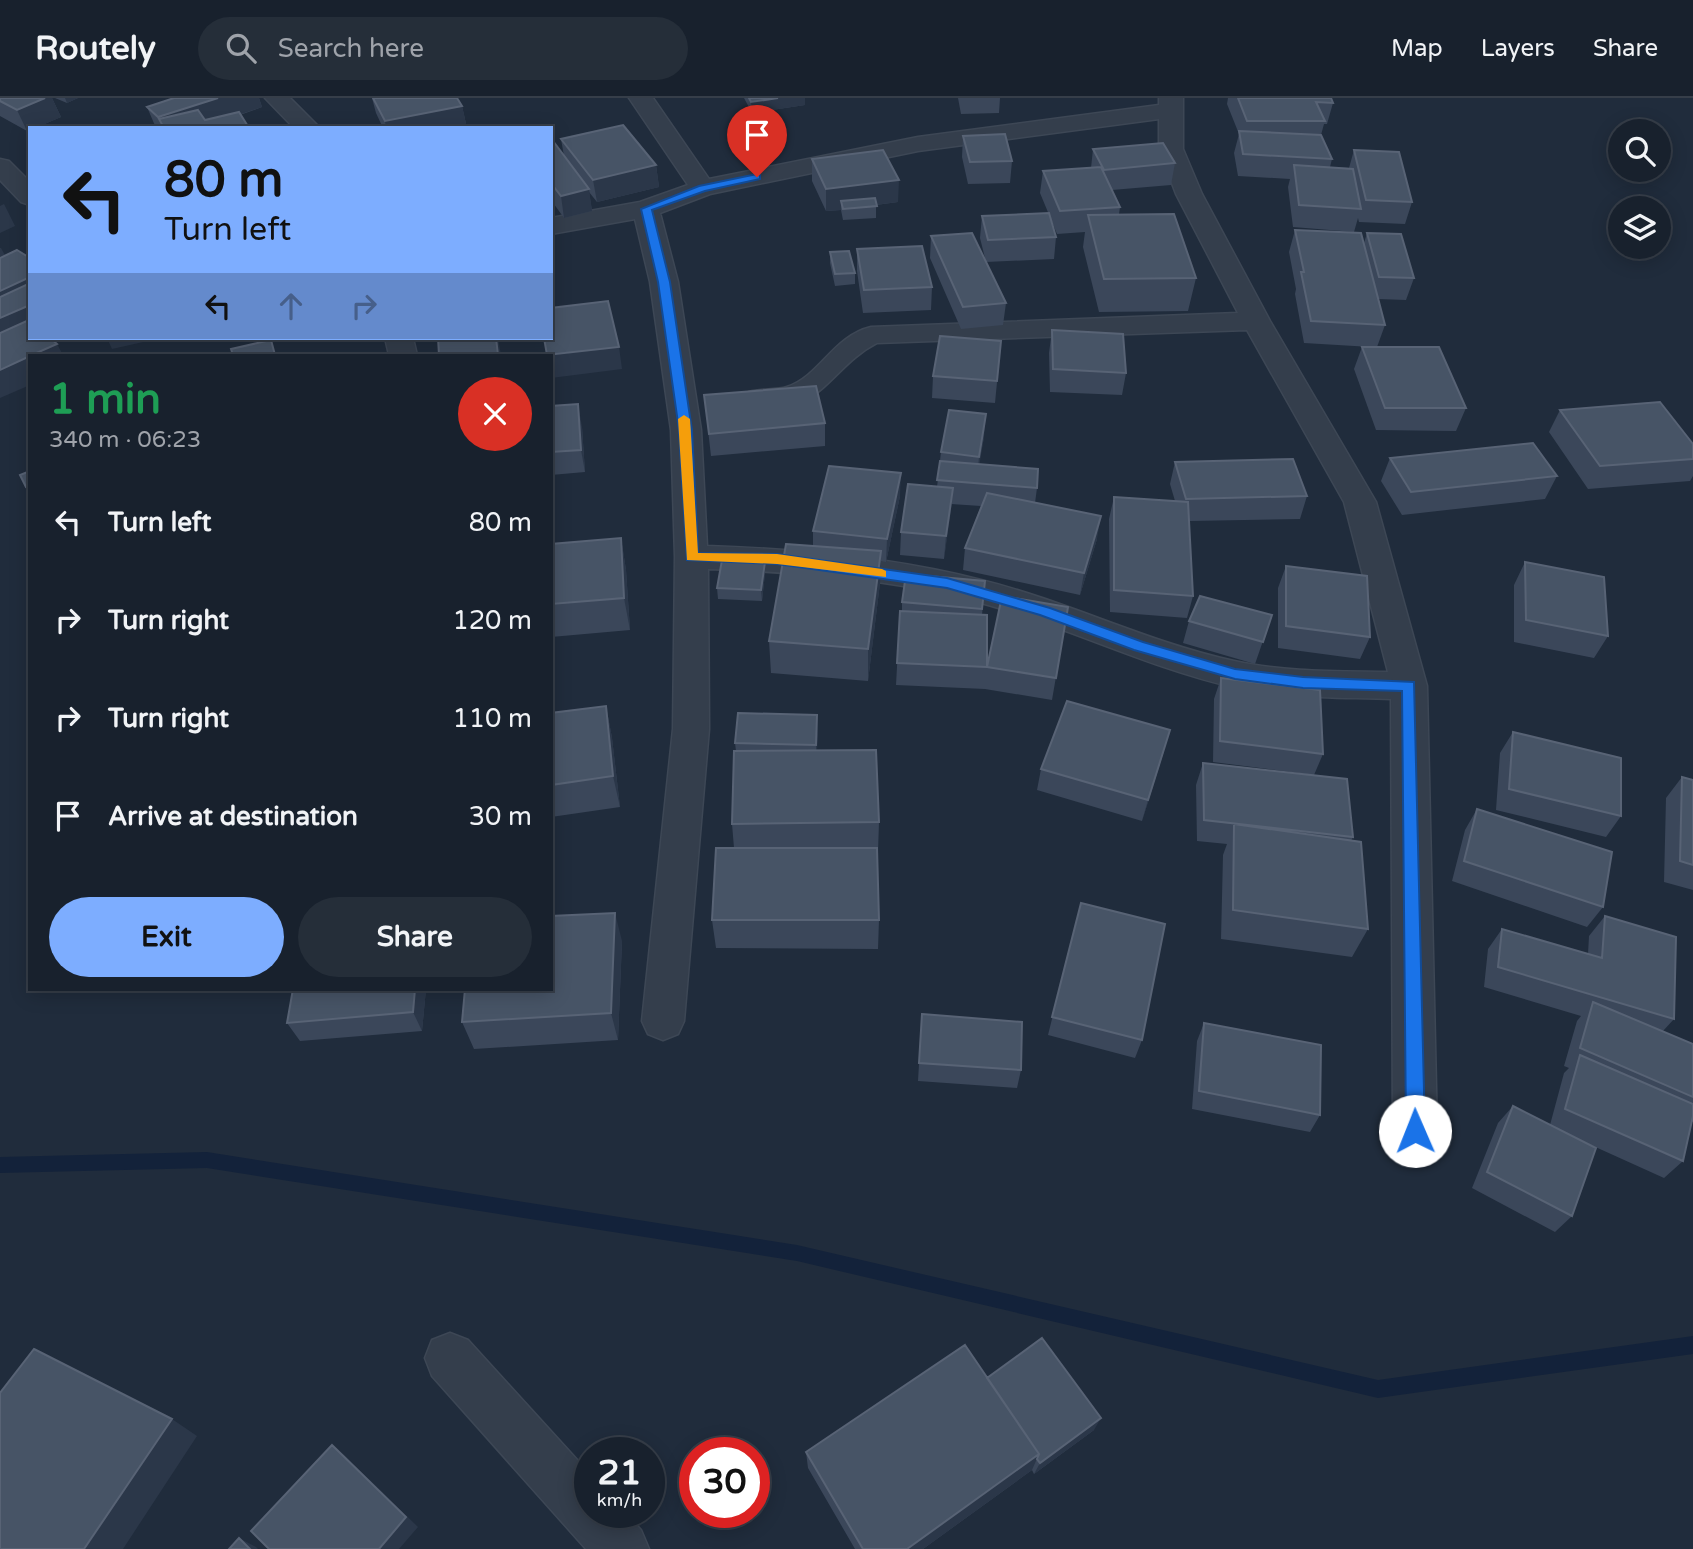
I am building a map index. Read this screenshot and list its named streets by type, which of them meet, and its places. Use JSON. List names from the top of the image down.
{
  "page": {
    "header": "Routely",
    "search": "Search here",
    "nav": ["Map", "Layers", "Share"],
    "turn": ["80 m", "Turn left"],
    "heading": ["1 min", "340 m · 06:23"],
    "list": [
      {
        "name": "Turn left",
        "value": "80 m"
      },
      {
        "name": "Turn right",
        "value": "120 m"
      },
      {
        "name": "Turn right",
        "value": "110 m"
      },
      {
        "name": "Arrive at destination",
        "value": "30 m"
      }
    ],
    "buttons": ["Exit", "Share"],
    "speed": "21 km/h",
    "limit": "30"
  }
}
